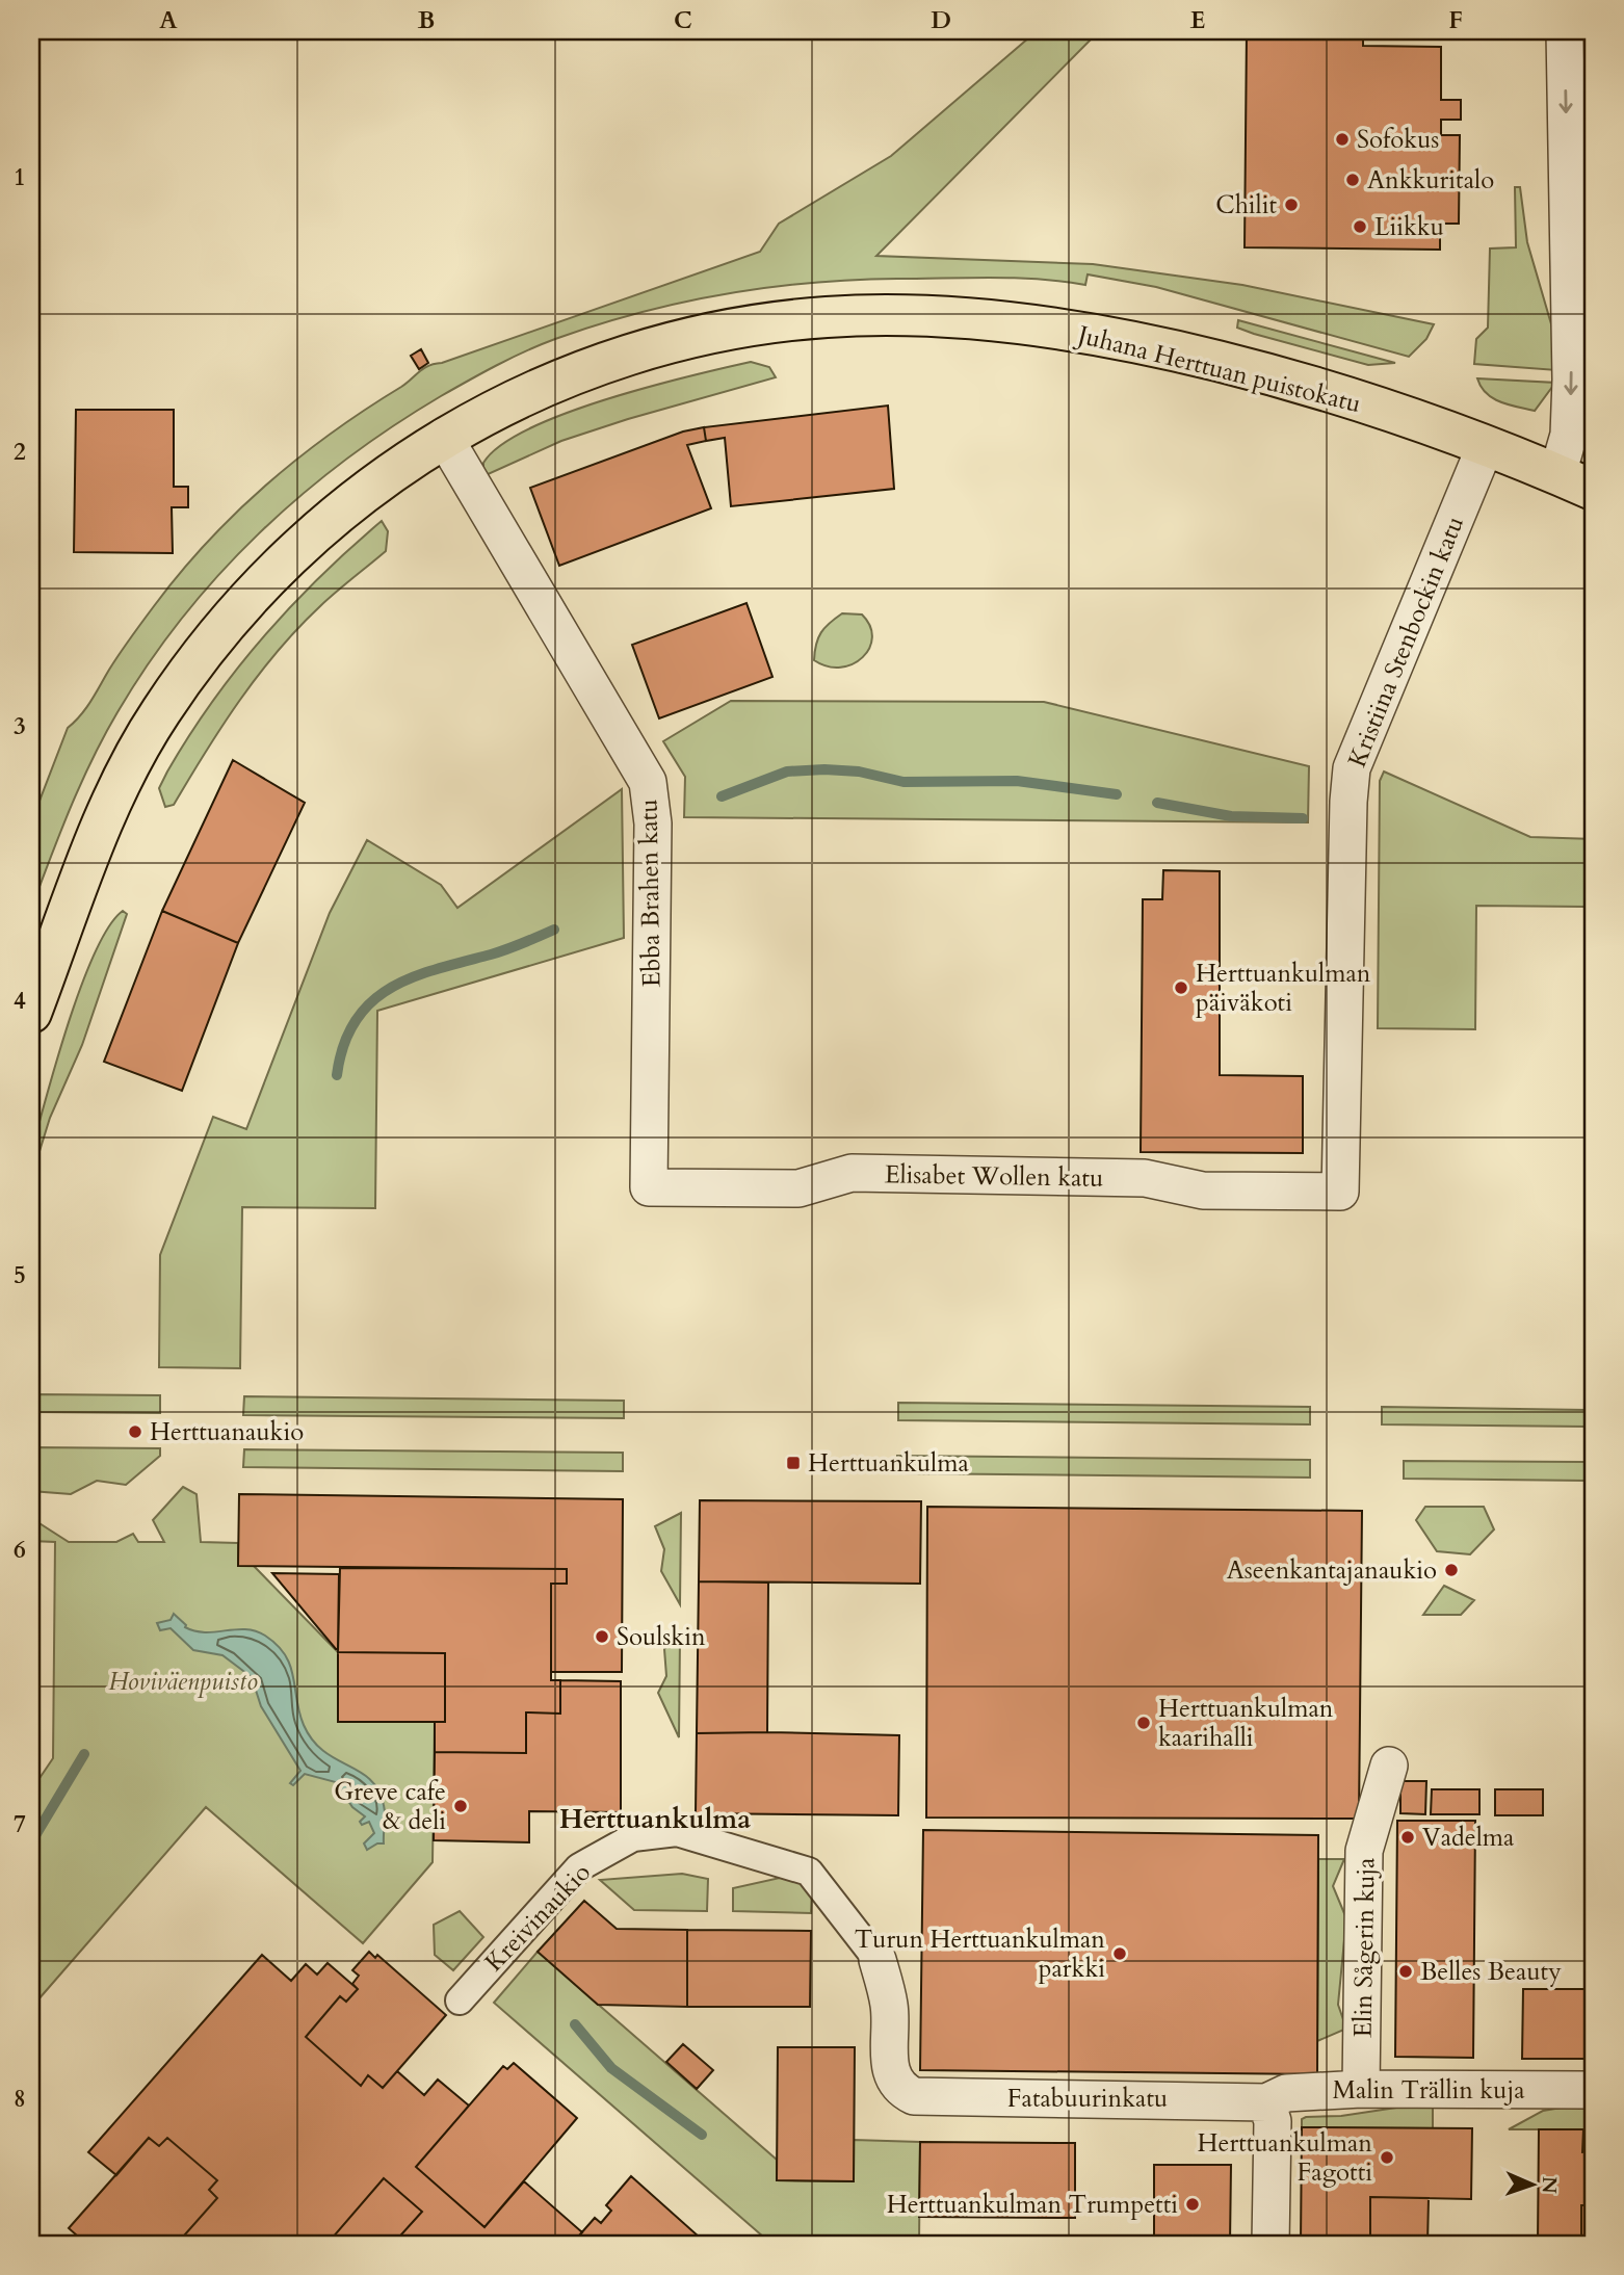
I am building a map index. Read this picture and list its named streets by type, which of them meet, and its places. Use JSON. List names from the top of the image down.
{
  "streets": {
    "main road": ["Juhana Herttuan puistokatu"],
    "street": [
      "Kristiina Stenbockin katu",
      "Ebba Brahen katu",
      "Elisabet Wollen katu",
      "Kreivinaukio",
      "Elin Sågerin kuja",
      "Malin Trällin kuja",
      "Fatabuurinkatu"
    ]
  },
  "crossings": [
    ["Juhana Herttuan puistokatu", "Kristiina Stenbockin katu"],
    ["Juhana Herttuan puistokatu", "Ebba Brahen katu"],
    ["Kristiina Stenbockin katu", "Elisabet Wollen katu"],
    ["Ebba Brahen katu", "Elisabet Wollen katu"],
    ["Kreivinaukio", "Fatabuurinkatu"],
    ["Elin Sågerin kuja", "Malin Trällin kuja"],
    ["Malin Trällin kuja", "Fatabuurinkatu"]
  ],
  "districts": ["Herttuankulma"],
  "parks": ["Hoviväenpuisto"],
  "places": {
    "other": [
      "Sofokus",
      "Ankkuritalo",
      "Chilit",
      "Liikku",
      "Herttuankulman päiväkoti",
      "Herttuanaukio",
      "Aseenkantajanaukio",
      "Soulskin",
      "Herttuankulman kaarihalli",
      "Greve cafe & deli",
      "Vadelma",
      "Turun Herttuankulman parkki",
      "Belles Beauty",
      "Herttuankulman Fagotti",
      "Herttuankulman Trumpetti"
    ],
    "transit": ["Herttuankulma"]
  },
  "north": "right",
  "grid": {
    "columns": [
      "A",
      "B",
      "C",
      "D",
      "E",
      "F"
    ],
    "rows": [
      "1",
      "2",
      "3",
      "4",
      "5",
      "6",
      "7",
      "8"
    ]
  }
}
